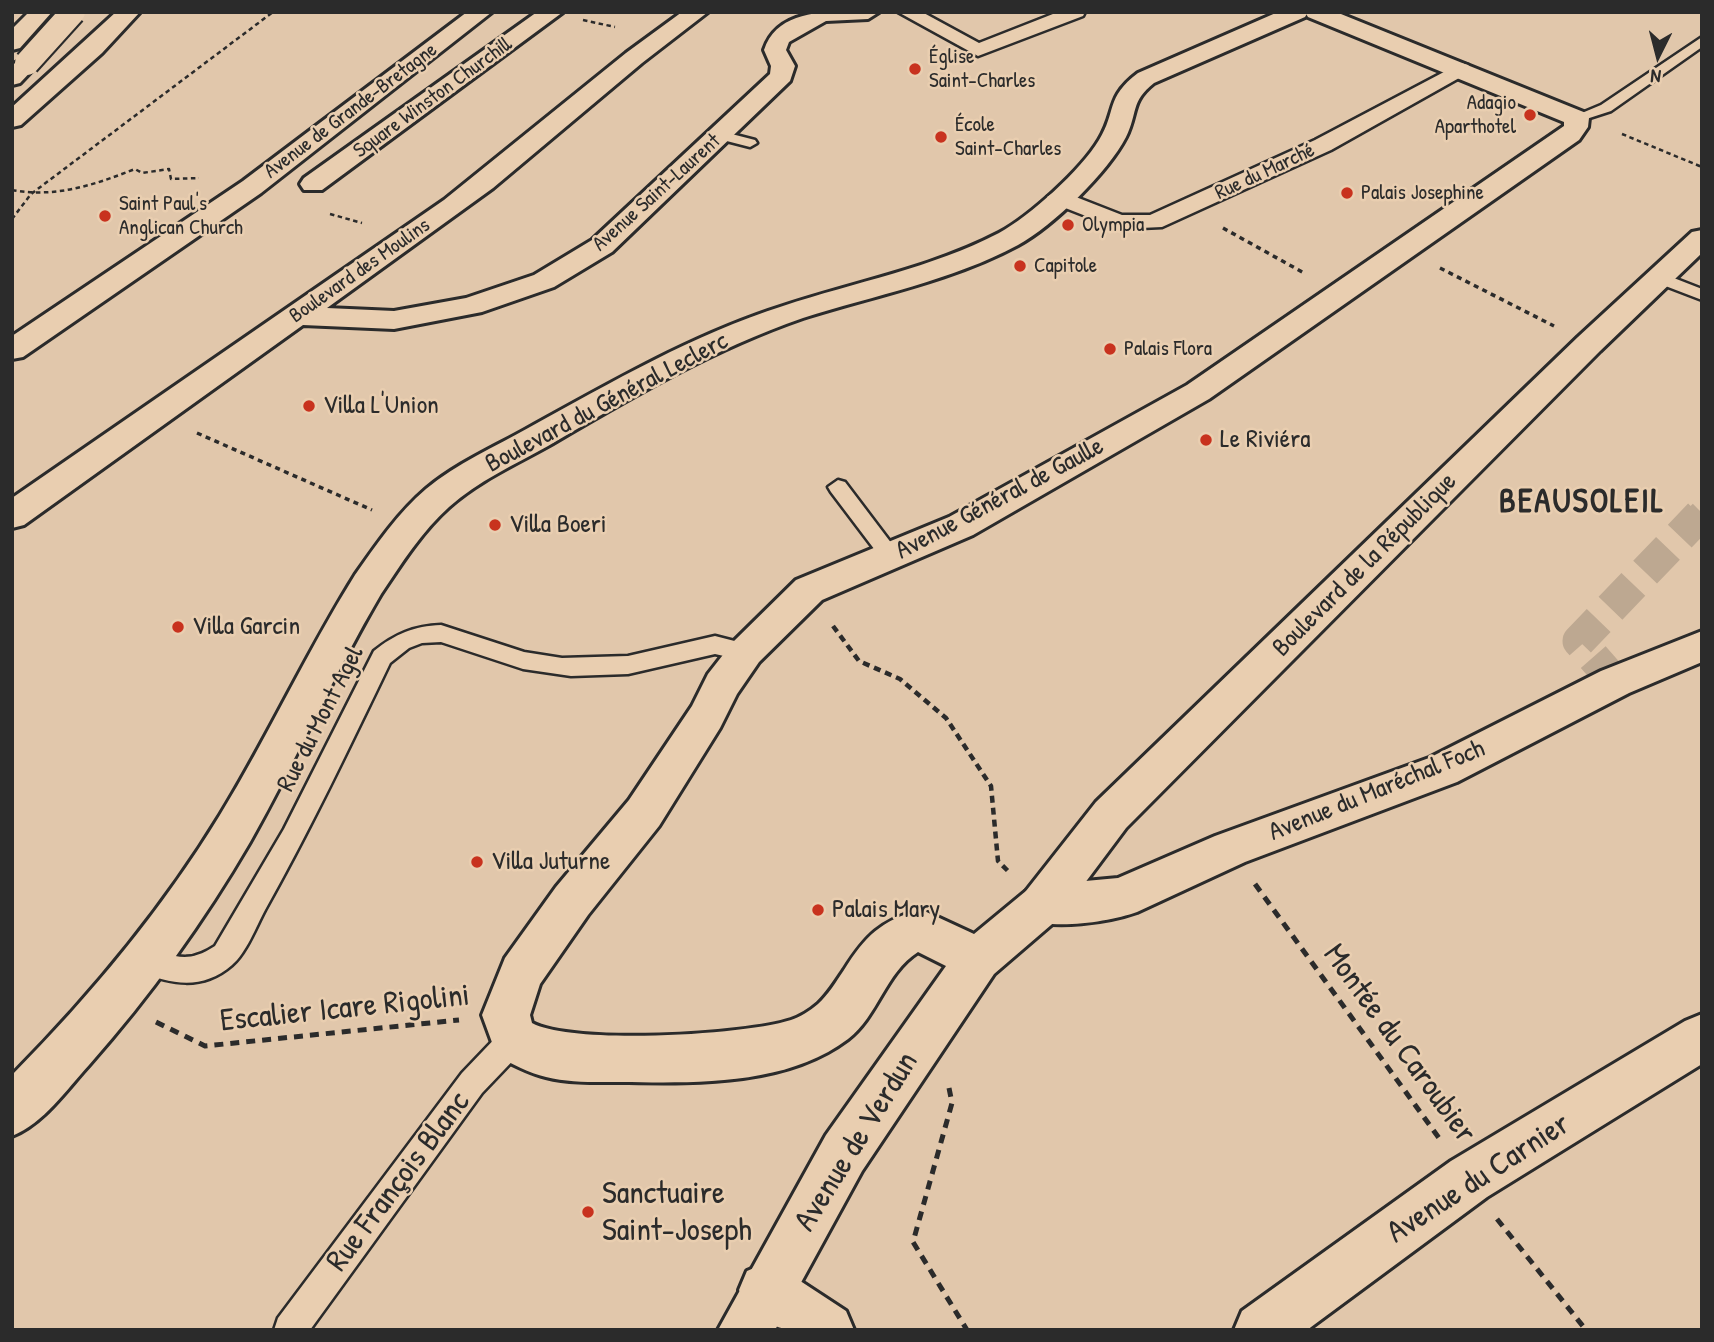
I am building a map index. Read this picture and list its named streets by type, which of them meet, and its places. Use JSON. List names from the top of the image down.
{
  "streets": {
    "street": [
      "Square Winston Churchill",
      "Avenue de Grande-Bretagne",
      "Rue du Marché",
      "Avenue Saint-Laurent",
      "Boulevard des Moulins",
      "Boulevard du Général Leclerc",
      "Avenue Général de Gaulle",
      "Boulevard de la République",
      "Avenue du Maréchal Foch",
      "Avenue de Verdun",
      "Avenue du Carnier"
    ],
    "lane": ["Rue du Mont Agel", "Rue François Blanc"],
    "path": ["Escalier Icare Rigolini", "Montée du Caroubier"]
  },
  "crossings": [
    ["Rue du Marché", "Boulevard du Général Leclerc"],
    ["Avenue Saint-Laurent", "Boulevard des Moulins"],
    ["Boulevard du Général Leclerc", "Rue du Mont Agel"],
    ["Boulevard du Général Leclerc", "Escalier Icare Rigolini"],
    ["Avenue Général de Gaulle", "Rue du Mont Agel"],
    ["Avenue Général de Gaulle", "Escalier Icare Rigolini"],
    ["Avenue Général de Gaulle", "Rue François Blanc"],
    ["Boulevard de la République", "Avenue du Maréchal Foch"],
    ["Boulevard de la République", "Avenue de Verdun"],
    ["Avenue du Maréchal Foch", "Montée du Caroubier"],
    ["Escalier Icare Rigolini", "Rue François Blanc"],
    ["Montée du Caroubier", "Avenue du Carnier"]
  ],
  "districts": ["BEAUSOLEIL"],
  "places": [
    "Église Saint-Charles",
    "Adagio Aparthotel",
    "École Saint-Charles",
    "Palais Josephine",
    "Saint Paul's Anglican Church",
    "Olympia",
    "Capitole",
    "Palais Flora",
    "Villa L'Union",
    "Le Riviéra",
    "Villa Boeri",
    "Villa Garcin",
    "Villa Juturne",
    "Palais Mary",
    "Sanctuaire Saint-Joseph"
  ],
  "north": "bottom"
}
